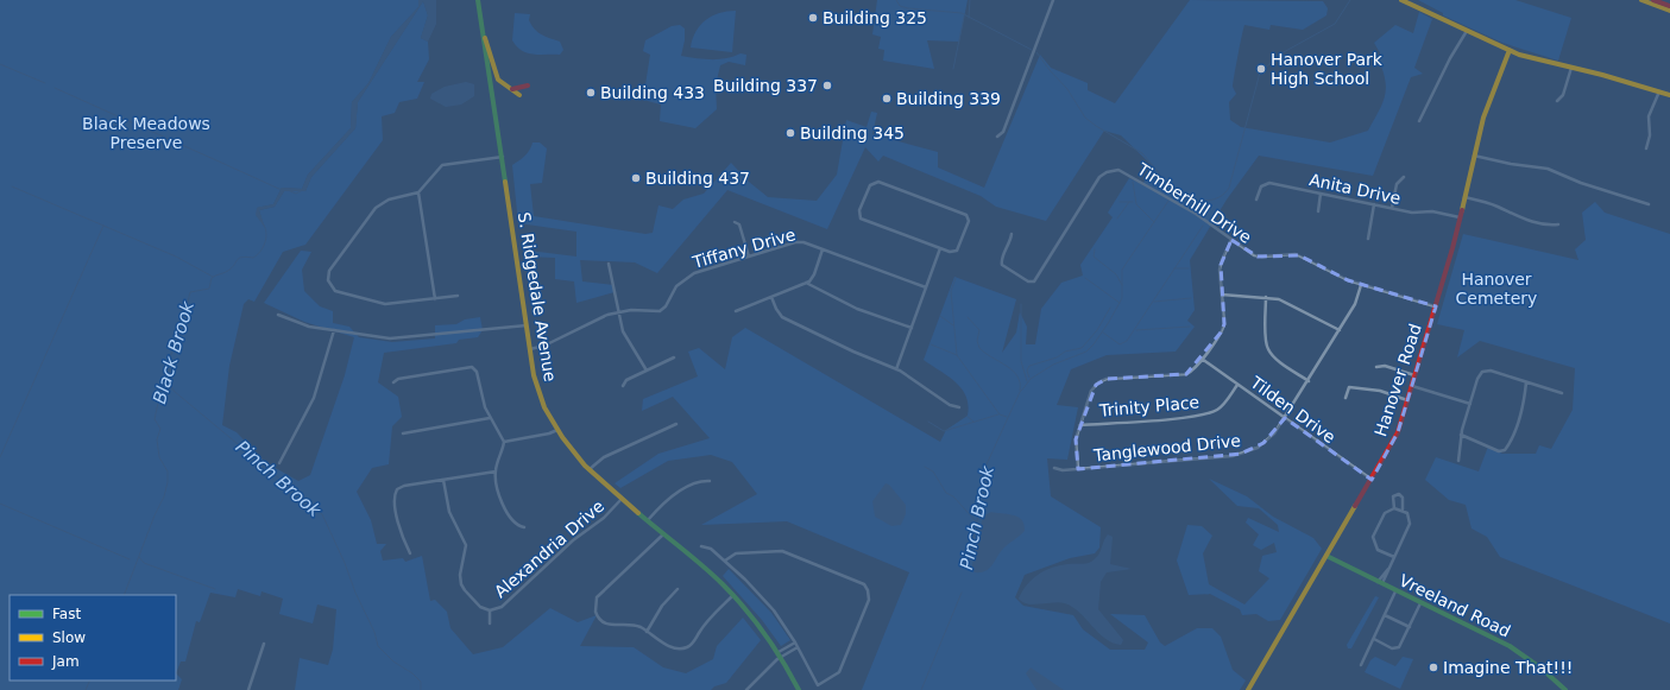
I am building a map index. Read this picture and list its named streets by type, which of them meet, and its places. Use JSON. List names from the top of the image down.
{
  "streets": {
    "street": [
      "Anita Drive",
      "Timberhill Drive",
      "Tiffany Drive",
      "S. Ridgedale Avenue",
      "Hanover Road",
      "Trinity Place",
      "Tilden Drive",
      "Tanglewood Drive",
      "Alexandria Drive",
      "Vreeland Road"
    ]
  },
  "crossings": [
    ["Anita Drive", "Hanover Road"],
    ["Timberhill Drive", "Hanover Road"],
    ["Timberhill Drive", "Tanglewood Drive"],
    ["Tiffany Drive", "S. Ridgedale Avenue"],
    ["S. Ridgedale Avenue", "Alexandria Drive"],
    ["Hanover Road", "Tilden Drive"],
    ["Hanover Road", "Vreeland Road"],
    ["Trinity Place", "Tilden Drive"],
    ["Tilden Drive", "Tanglewood Drive"]
  ],
  "water": ["Black Brook", "Pinch Brook"],
  "parks": ["Black Meadows Preserve", "Hanover Cemetery"],
  "places": [
    "Building 325",
    "Hanover Park High School",
    "Building 337",
    "Building 433",
    "Building 339",
    "Building 345",
    "Building 437",
    "Imagine That!!!"
  ],
  "legend": ["Fast", "Slow", "Jam"]
}
